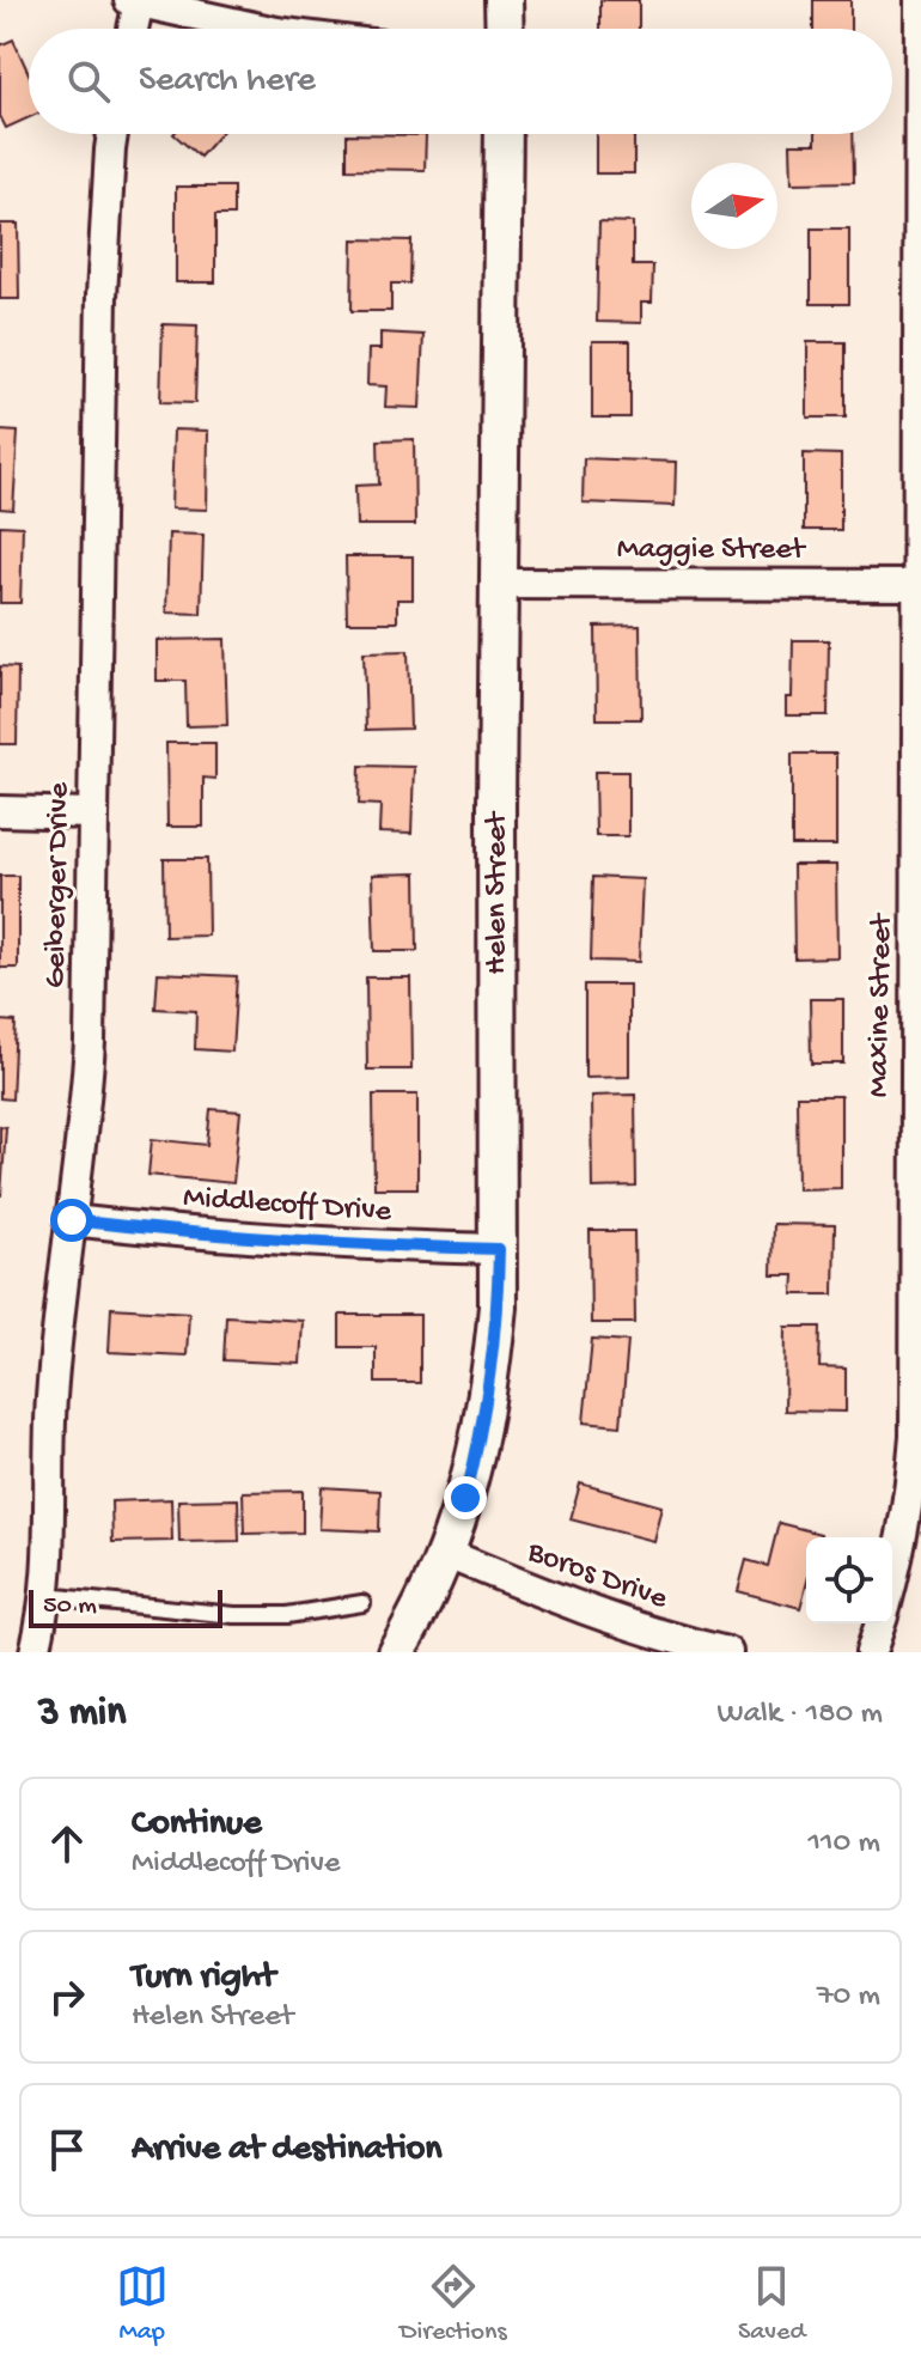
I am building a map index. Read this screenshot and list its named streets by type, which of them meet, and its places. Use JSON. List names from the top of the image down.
{
  "streets": {
    "street": [
      "Maggie Street",
      "Geiberger Drive",
      "Helen Street",
      "Maxine Street",
      "Middlecoff Drive",
      "Boros Drive"
    ]
  },
  "crossings": [
    ["Maggie Street", "Helen Street"],
    ["Maggie Street", "Maxine Street"],
    ["Geiberger Drive", "Middlecoff Drive"],
    ["Helen Street", "Middlecoff Drive"],
    ["Helen Street", "Boros Drive"]
  ],
  "scale_bar": "50 m",
  "north": "right",
  "page": {
    "search": "Search here",
    "scale": "50 m",
    "heading": ["3 min", "Walk · 180 m"],
    "list": [
      ["Continue", "Middlecoff Drive", "110 m"],
      ["Turn right", "Helen Street", "70 m"],
      "Arrive at destination"
    ],
    "nav": ["Map", "Directions", "Saved"]
  }
}
